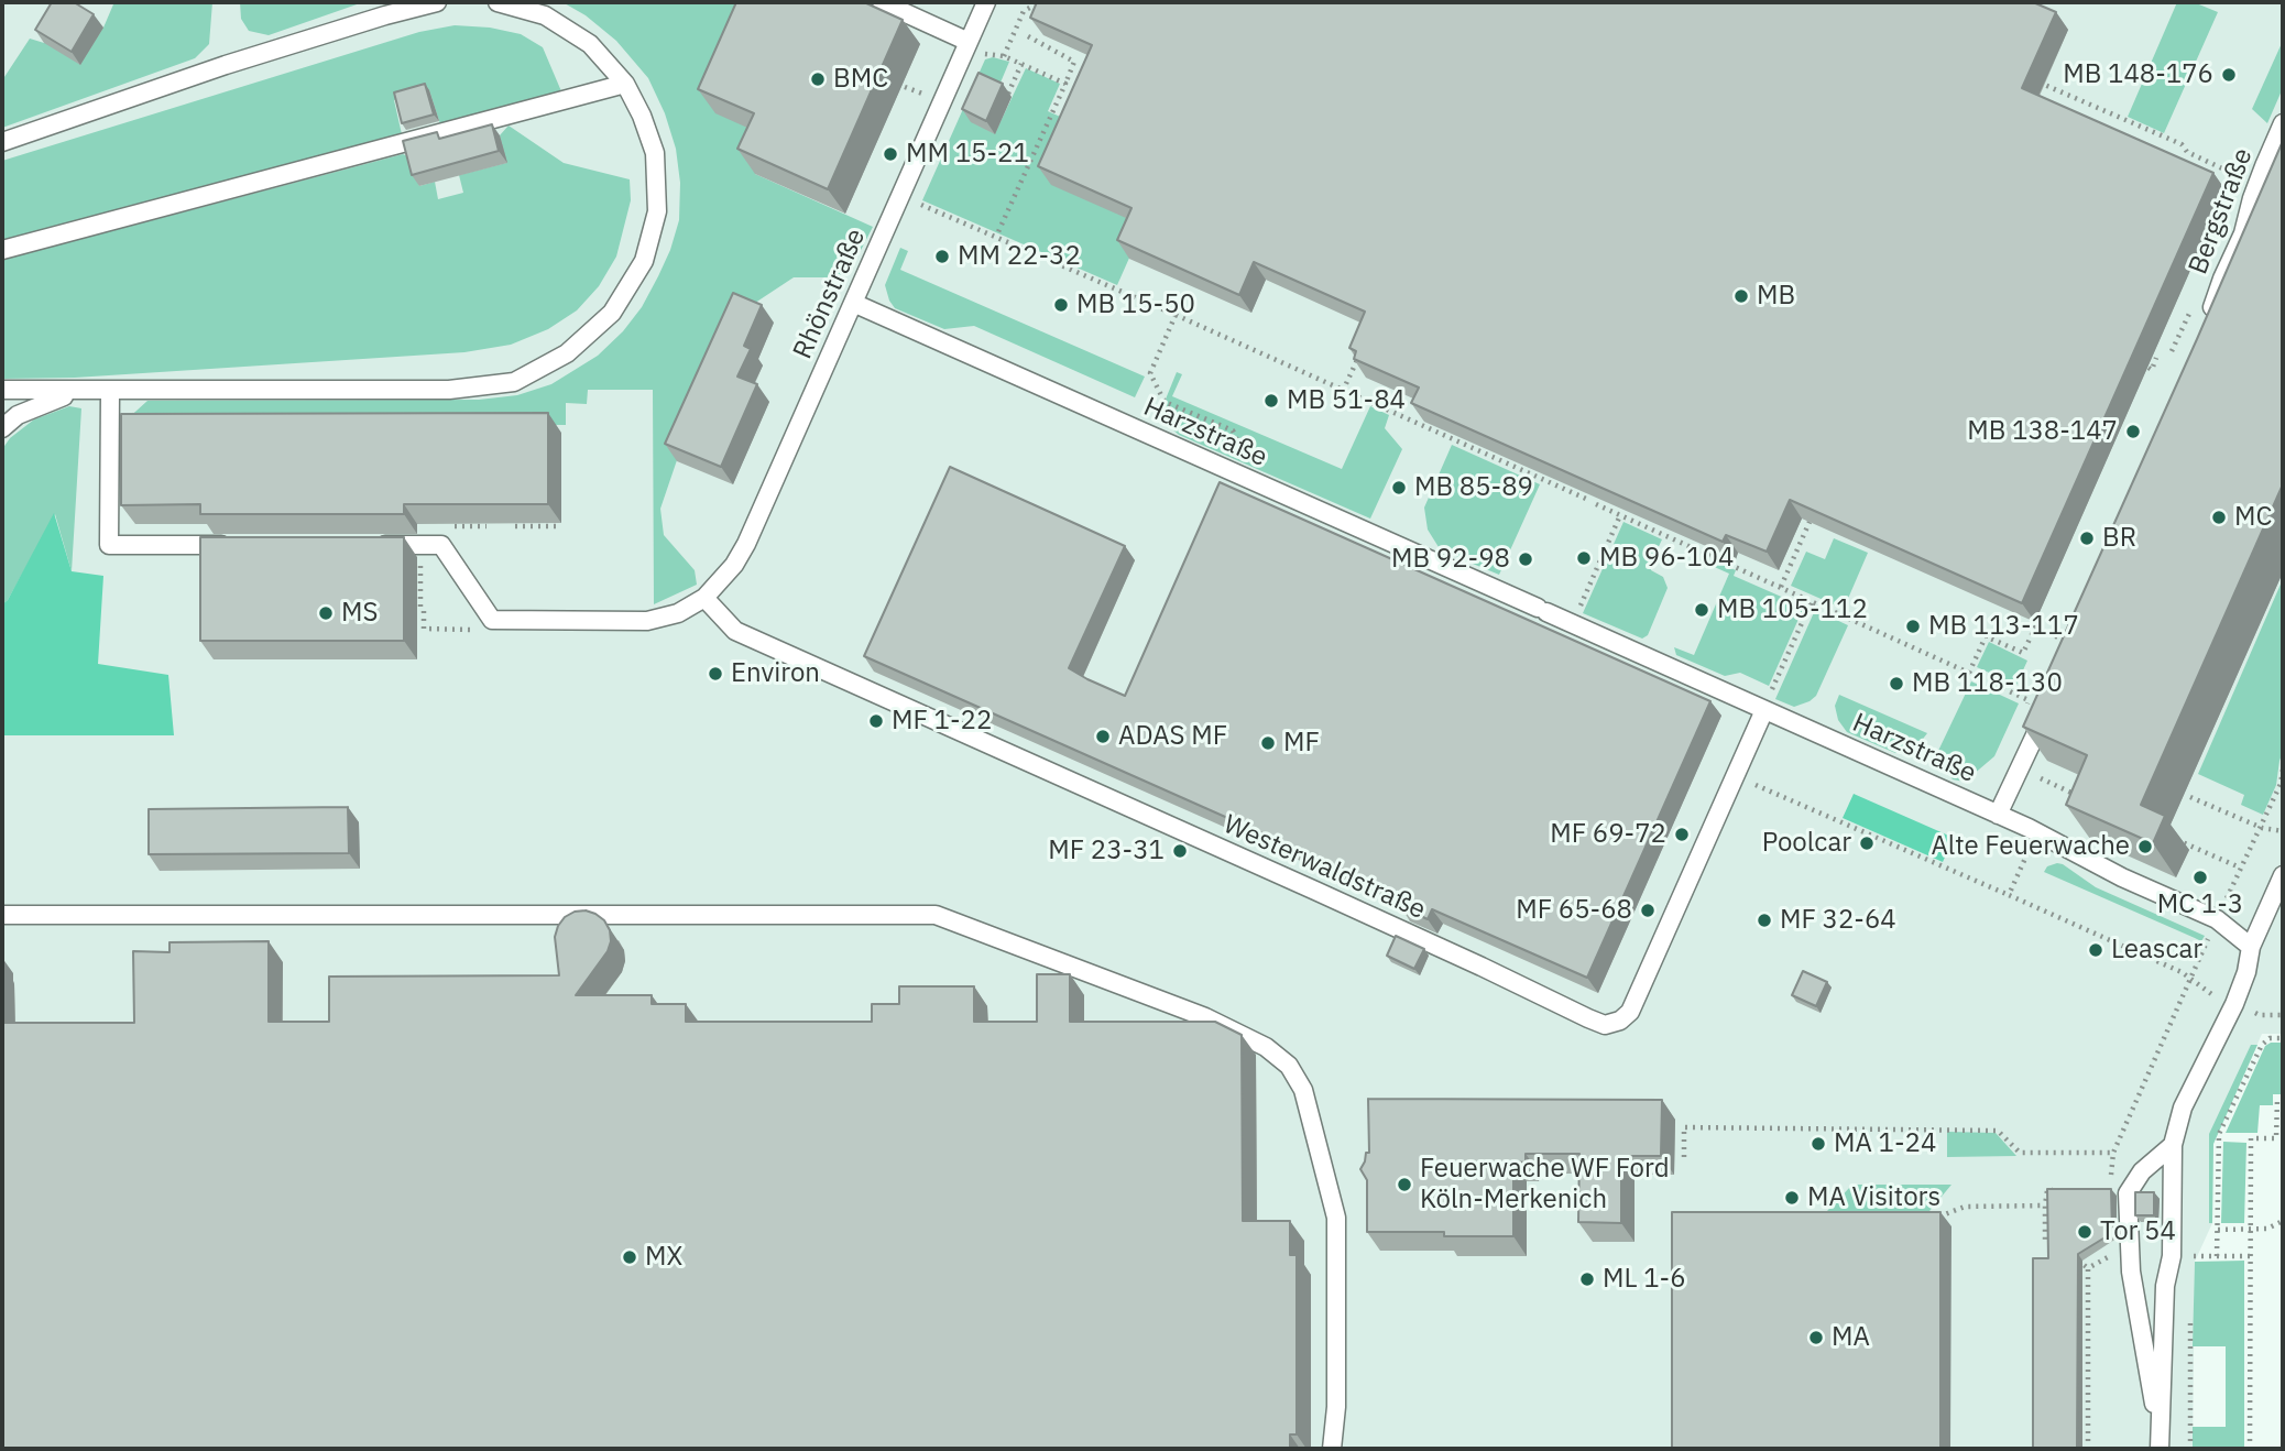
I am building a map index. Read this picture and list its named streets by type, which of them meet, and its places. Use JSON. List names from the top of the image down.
{
  "streets": {
    "lane": [
      "Bergstraße",
      "Rhönstraße",
      "Harzstraße",
      "Westerwaldstraße"
    ]
  },
  "crossings": [
    ["Rhönstraße", "Harzstraße"],
    ["Rhönstraße", "Westerwaldstraße"],
    ["Harzstraße", "Westerwaldstraße"]
  ],
  "places": [
    "MB 148-176",
    "BMC",
    "MM 15-21",
    "MM 22-32",
    "MB",
    "MB 15-50",
    "MB 51-84",
    "MB 138-147",
    "MB 85-89",
    "MC",
    "BR",
    "MB 96-104",
    "MB 92-98",
    "MB 105-112",
    "MS",
    "MB 113-117",
    "Environ",
    "MB 118-130",
    "MF 1-22",
    "ADAS MF",
    "MF",
    "MF 69-72",
    "Poolcar",
    "Alte Feuerwache",
    "MF 23-31",
    "MC 1-3",
    "MF 65-68",
    "MF 32-64",
    "Leascar",
    "MA 1-24",
    "Feuerwache WF Ford Köln-Merkenich",
    "MA Visitors",
    "Tor 54",
    "MX",
    "ML 1-6",
    "MA"
  ]
}
